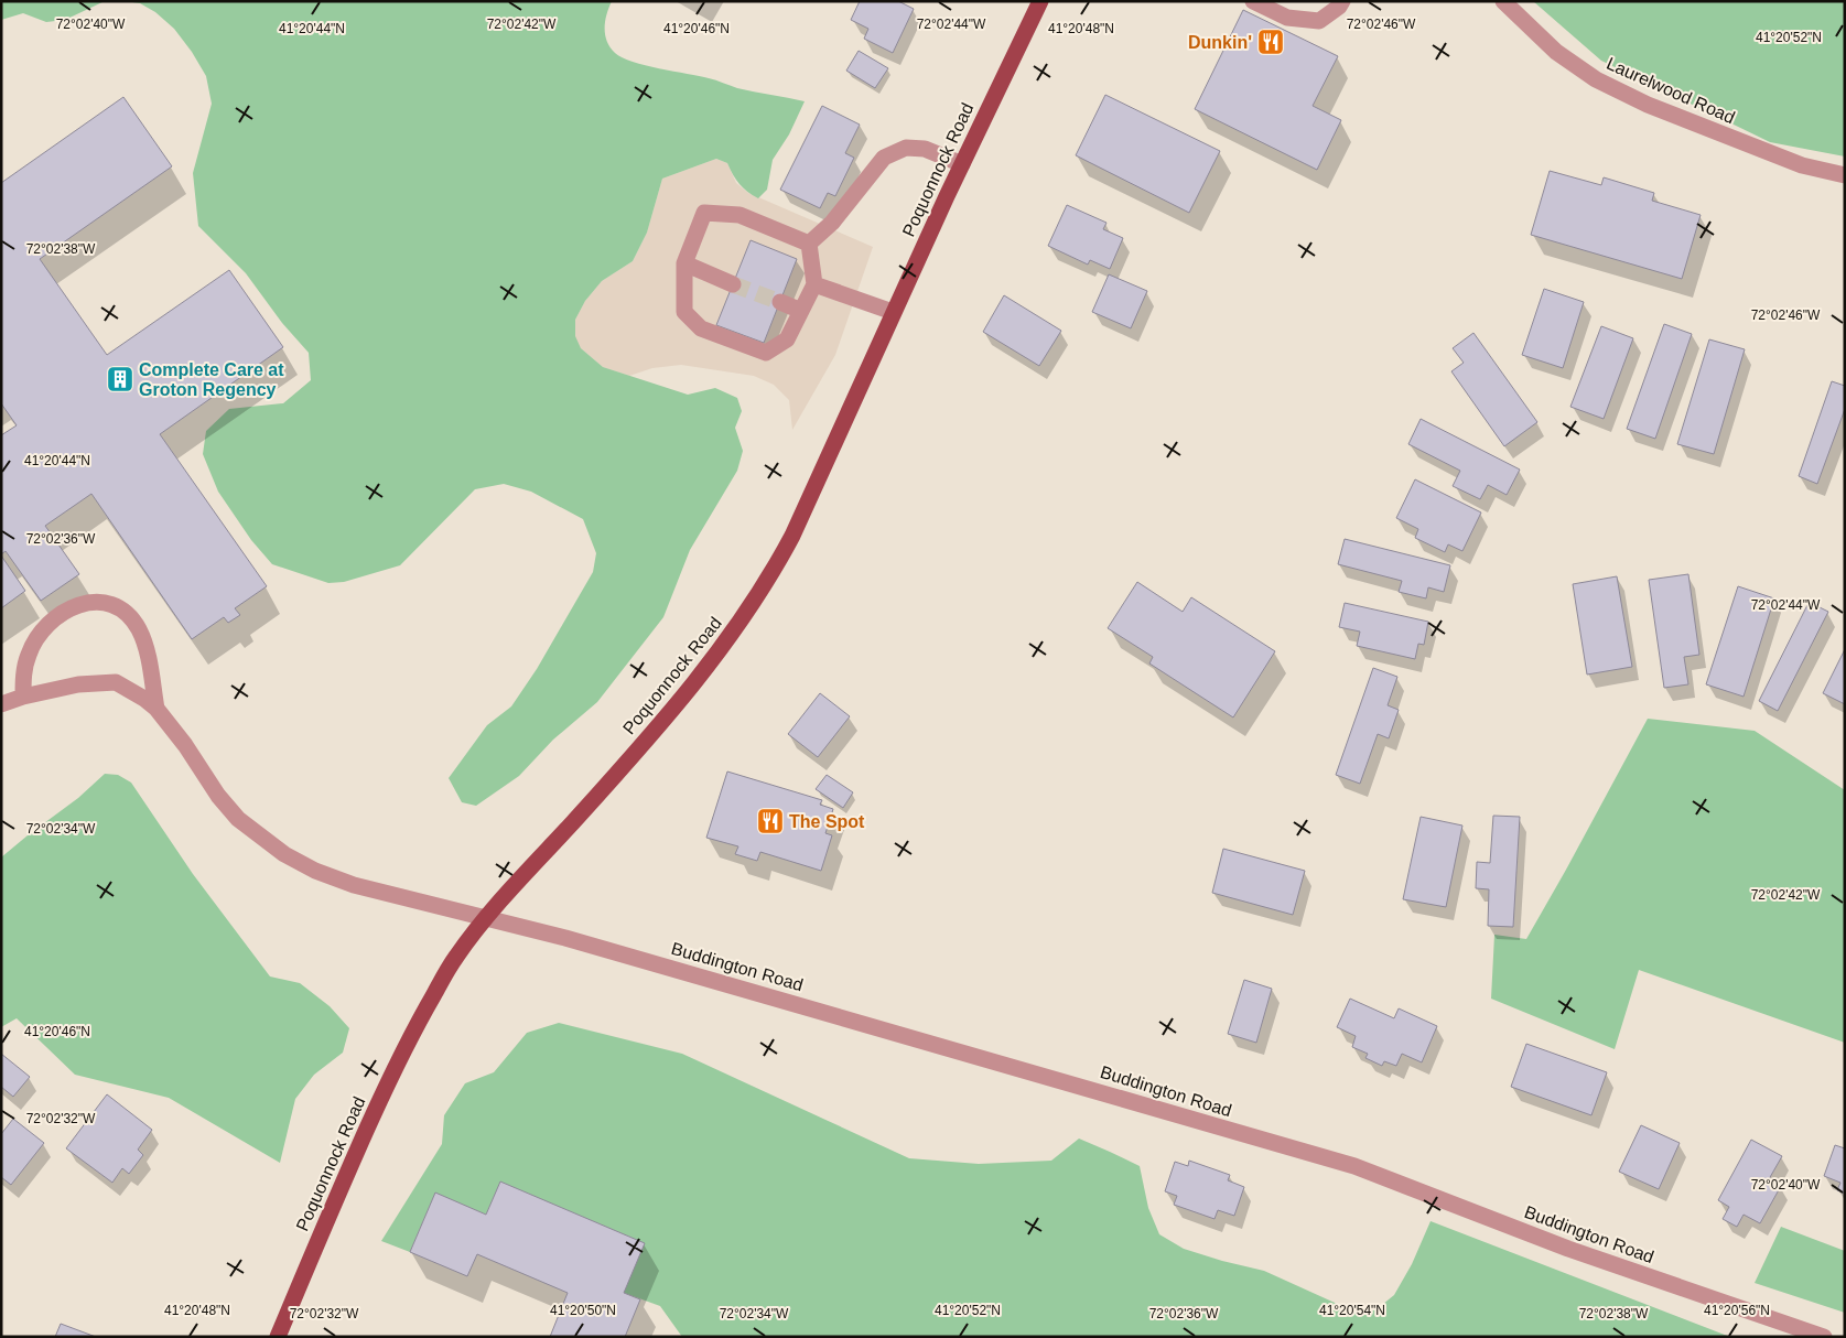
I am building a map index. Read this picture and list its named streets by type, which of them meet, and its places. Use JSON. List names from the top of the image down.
{
  "streets": {
    "main road": ["Poquonnock Road"],
    "street": ["Laurelwood Road", "Buddington Road"]
  },
  "crossings": [
    ["Poquonnock Road", "Buddington Road"]
  ],
  "places": {
    "restaurant": ["Dunkin'", "The Spot"],
    "building": ["Complete Care at Groton Regency"]
  },
  "coordinates": [
    "72°02'40\"W",
    "72°02'42\"W",
    "72°02'46\"W",
    "72°02'44\"W",
    "41°20'44\"N",
    "41°20'46\"N",
    "41°20'48\"N",
    "41°20'52\"N",
    "72°02'38\"W",
    "72°02'36\"W",
    "72°02'34\"W",
    "72°02'32\"W",
    "41°20'50\"N",
    "41°20'54\"N",
    "41°20'56\"N"
  ]
}
